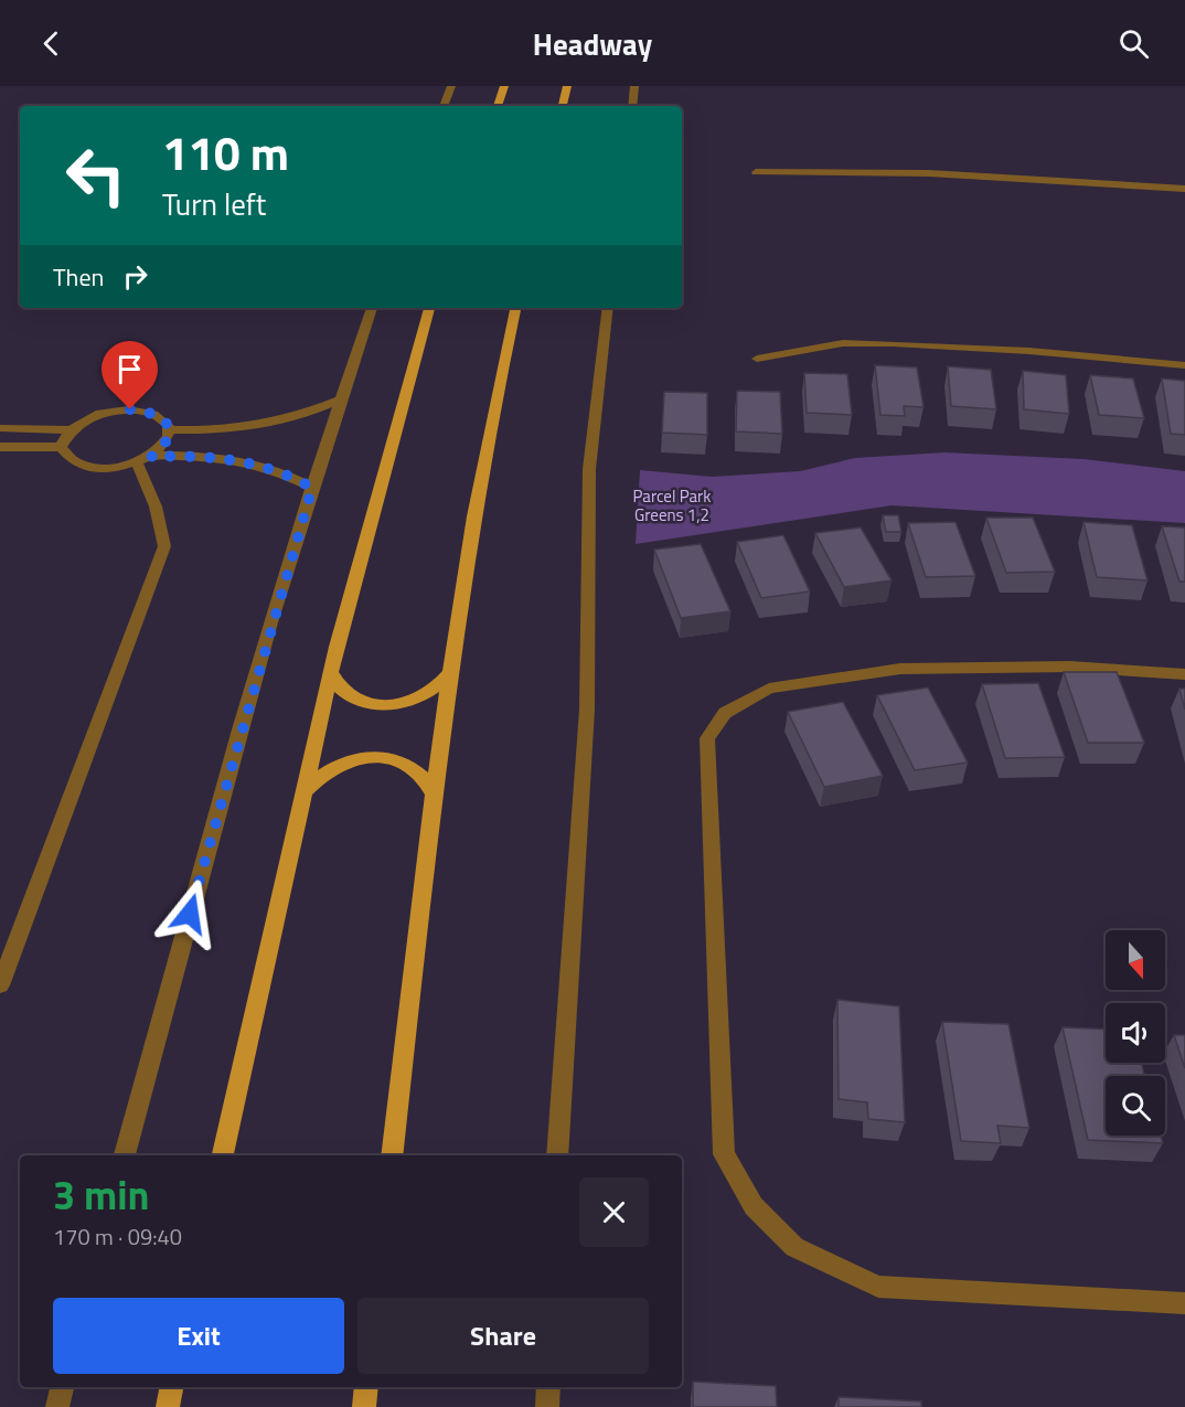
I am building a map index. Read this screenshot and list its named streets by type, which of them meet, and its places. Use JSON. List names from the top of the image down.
{
  "parks": ["Parcel Park Greens 1,2"],
  "north": "bottom",
  "page": {
    "header": "Headway",
    "turn": ["110 m", "Turn left"],
    "then": "Then",
    "heading": ["3 min", "170 m · 09:40"],
    "buttons": ["Exit", "Share"]
  }
}
